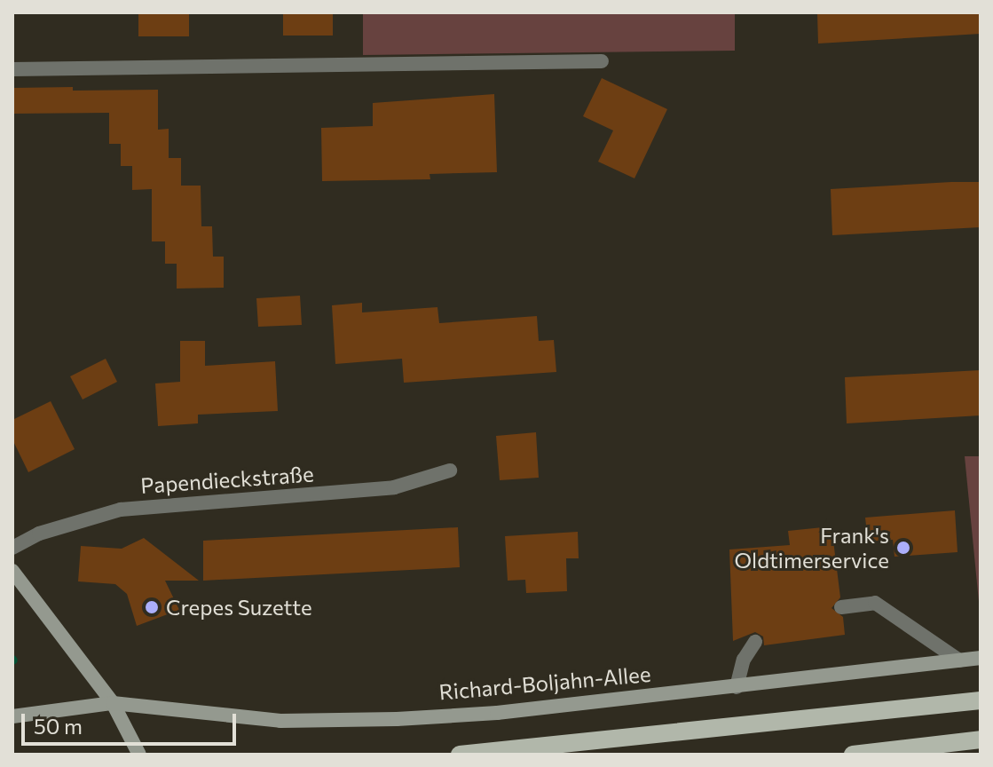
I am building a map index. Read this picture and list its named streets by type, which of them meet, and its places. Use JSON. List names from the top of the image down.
{
  "streets": {
    "main road": ["Richard-Boljahn-Allee"],
    "street": ["Papendieckstraße"]
  },
  "places": ["Frank's Oldtimerservice", "Crepes Suzette"],
  "scale_bar": "50 m"
}
